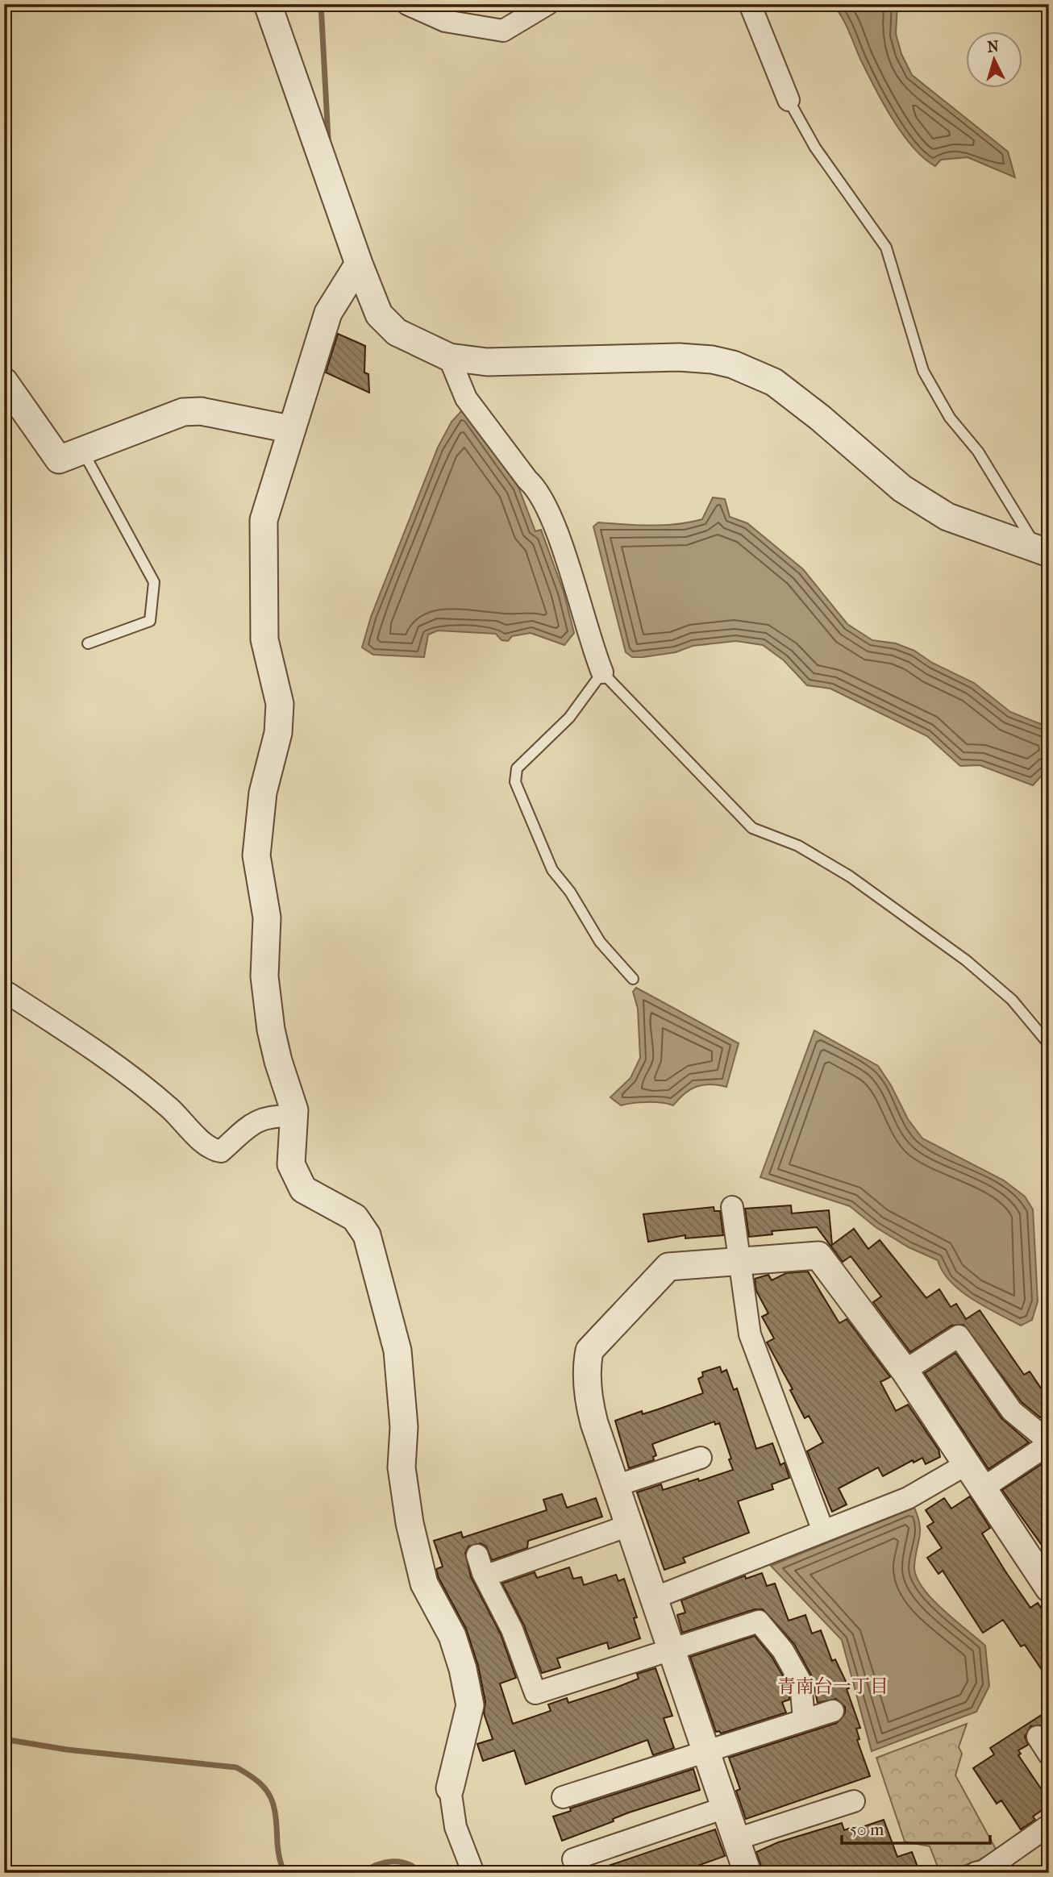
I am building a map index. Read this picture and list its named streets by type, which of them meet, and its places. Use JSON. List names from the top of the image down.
{
  "districts": ["青南台一丁目"],
  "scale_bar": "50 m",
  "north": "top"
}
